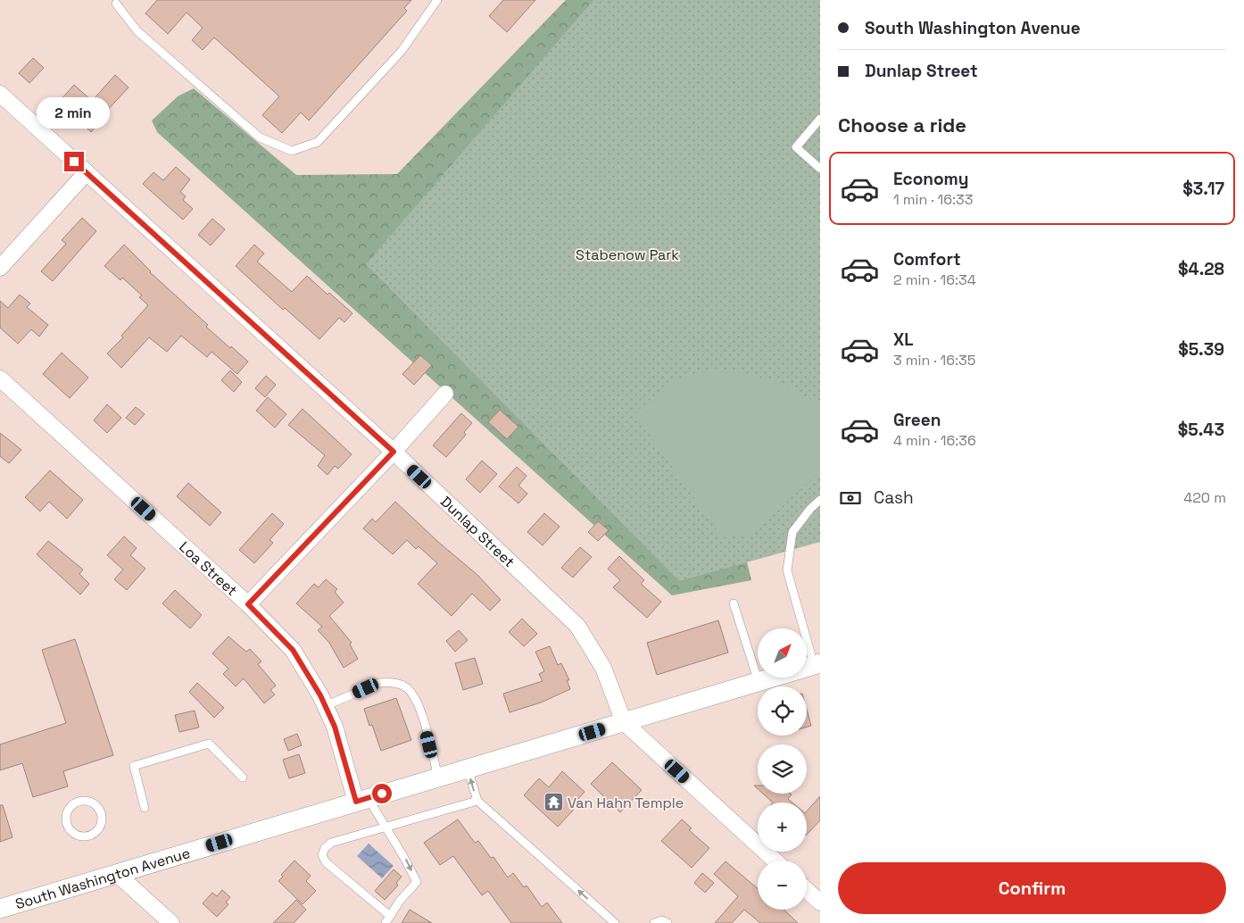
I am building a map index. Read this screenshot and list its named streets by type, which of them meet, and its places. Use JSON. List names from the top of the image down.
{
  "streets": {
    "street": ["Dunlap Street", "Loa Street", "South Washington Avenue"]
  },
  "crossings": [
    ["Dunlap Street", "South Washington Avenue"],
    ["Loa Street", "South Washington Avenue"]
  ],
  "parks": ["Stabenow Park"],
  "places": {
    "temple": ["Van Hahn Temple"]
  },
  "north": "top right",
  "page": {
    "banner": ["South Washington Avenue", "Dunlap Street"],
    "bubble": "2 min",
    "heading": "Choose a ride",
    "list": [
      {
        "name": "Economy",
        "note": "1 min · 16:33",
        "value": "$3.17"
      },
      {
        "name": "Comfort",
        "note": "2 min · 16:34",
        "value": "$4.28"
      },
      {
        "name": "XL",
        "note": "3 min · 16:35",
        "value": "$5.39"
      },
      {
        "name": "Green",
        "note": "4 min · 16:36",
        "value": "$5.43"
      }
    ],
    "pay": ["Cash", "420 m"],
    "map_buttons": ["+", "−"],
    "buttons": "Confirm"
  }
}
